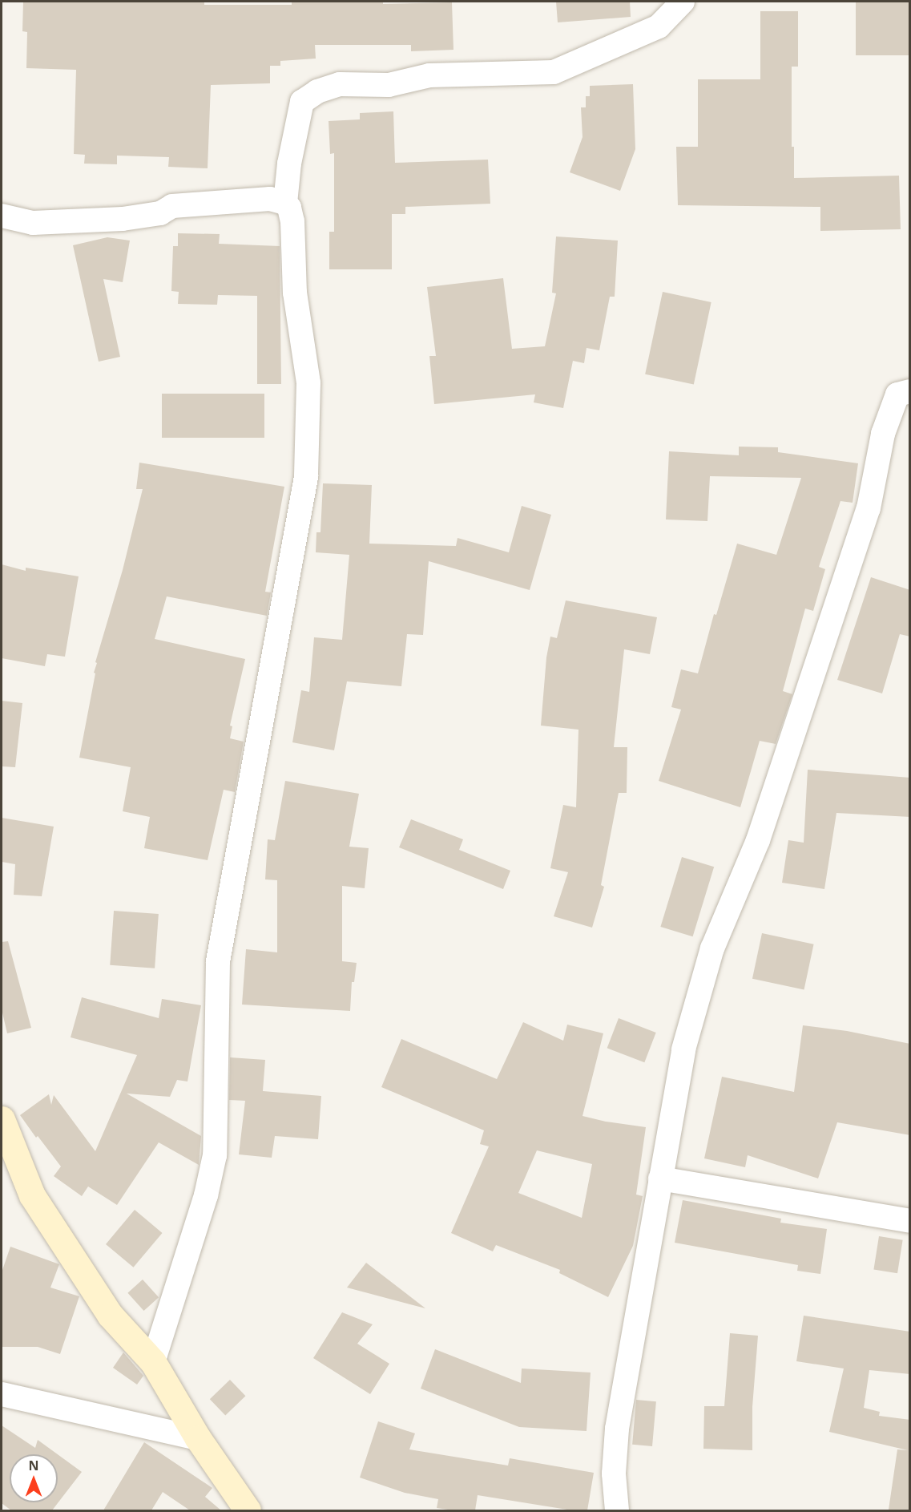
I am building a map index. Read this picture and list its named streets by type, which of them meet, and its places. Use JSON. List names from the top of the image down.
{
  "north": "top"
}
